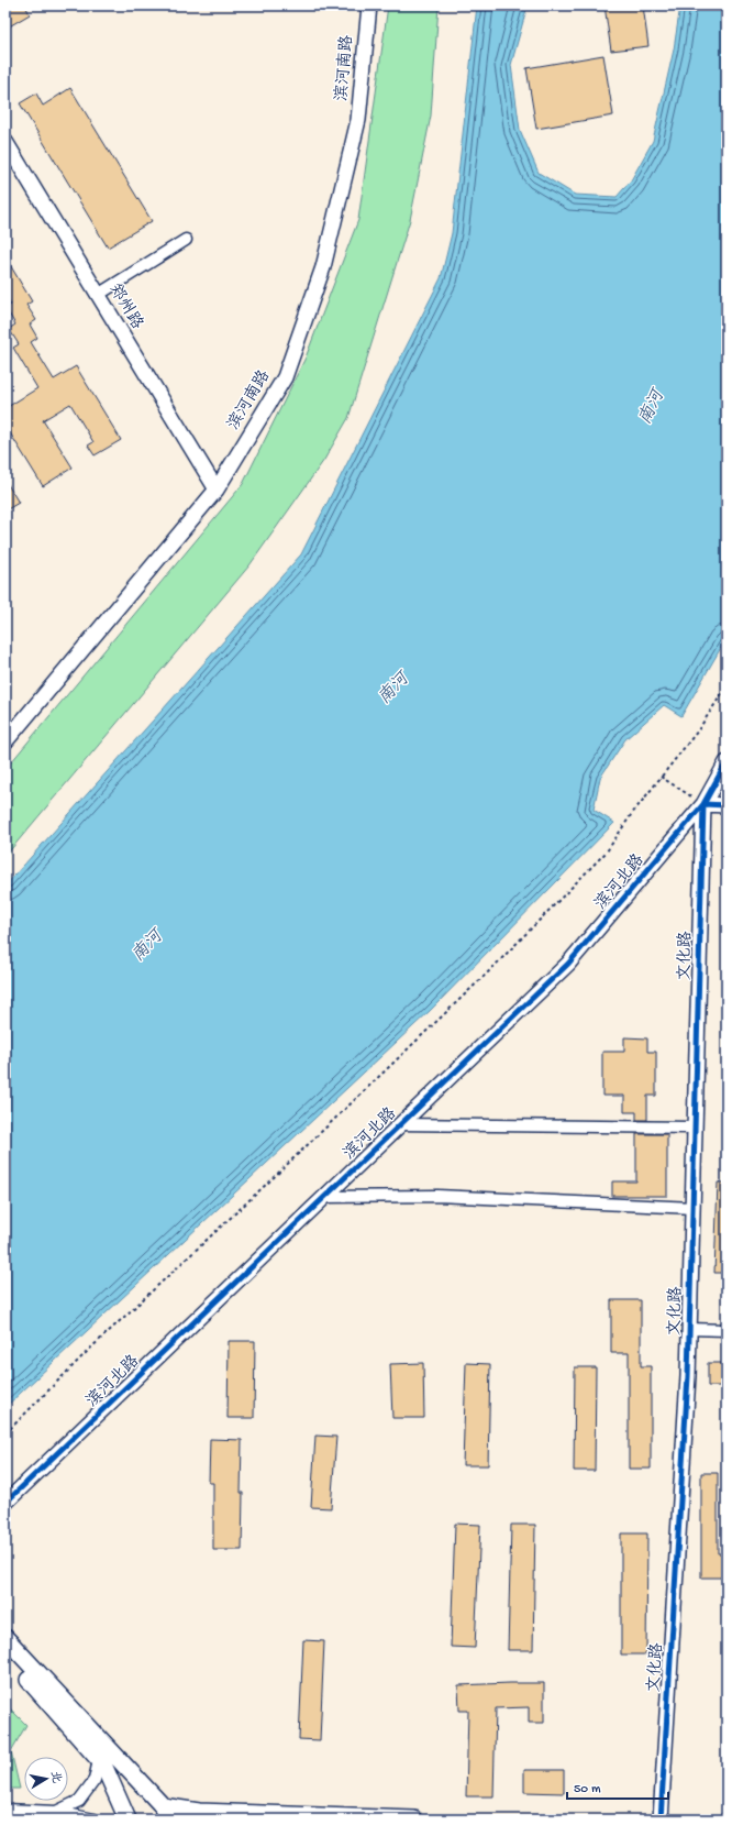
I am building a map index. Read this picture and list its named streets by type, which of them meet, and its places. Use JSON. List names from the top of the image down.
{
  "streets": {
    "street": [
      "滨河南路",
      "郑州路",
      "滨河北路",
      "文化路"
    ]
  },
  "crossings": [
    ["滨河南路", "郑州路"],
    ["滨河北路", "文化路"]
  ],
  "water": ["南河"],
  "scale_bar": "50 m",
  "north": "right"
}
